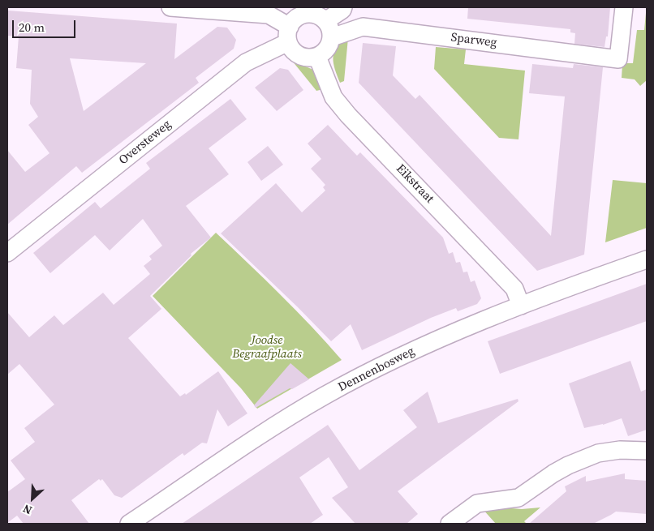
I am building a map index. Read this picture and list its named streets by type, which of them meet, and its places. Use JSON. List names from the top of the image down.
{
  "streets": {
    "street": [
      "Sparweg",
      "Oversteweg",
      "Eikstraat",
      "Dennenbosweg"
    ]
  },
  "crossings": [
    ["Sparweg", "Oversteweg"],
    ["Sparweg", "Eikstraat"],
    ["Oversteweg", "Eikstraat"],
    ["Eikstraat", "Dennenbosweg"]
  ],
  "parks": ["Joodse Begraafplaats"],
  "scale_bar": "20 m",
  "north": "bottom left"
}
